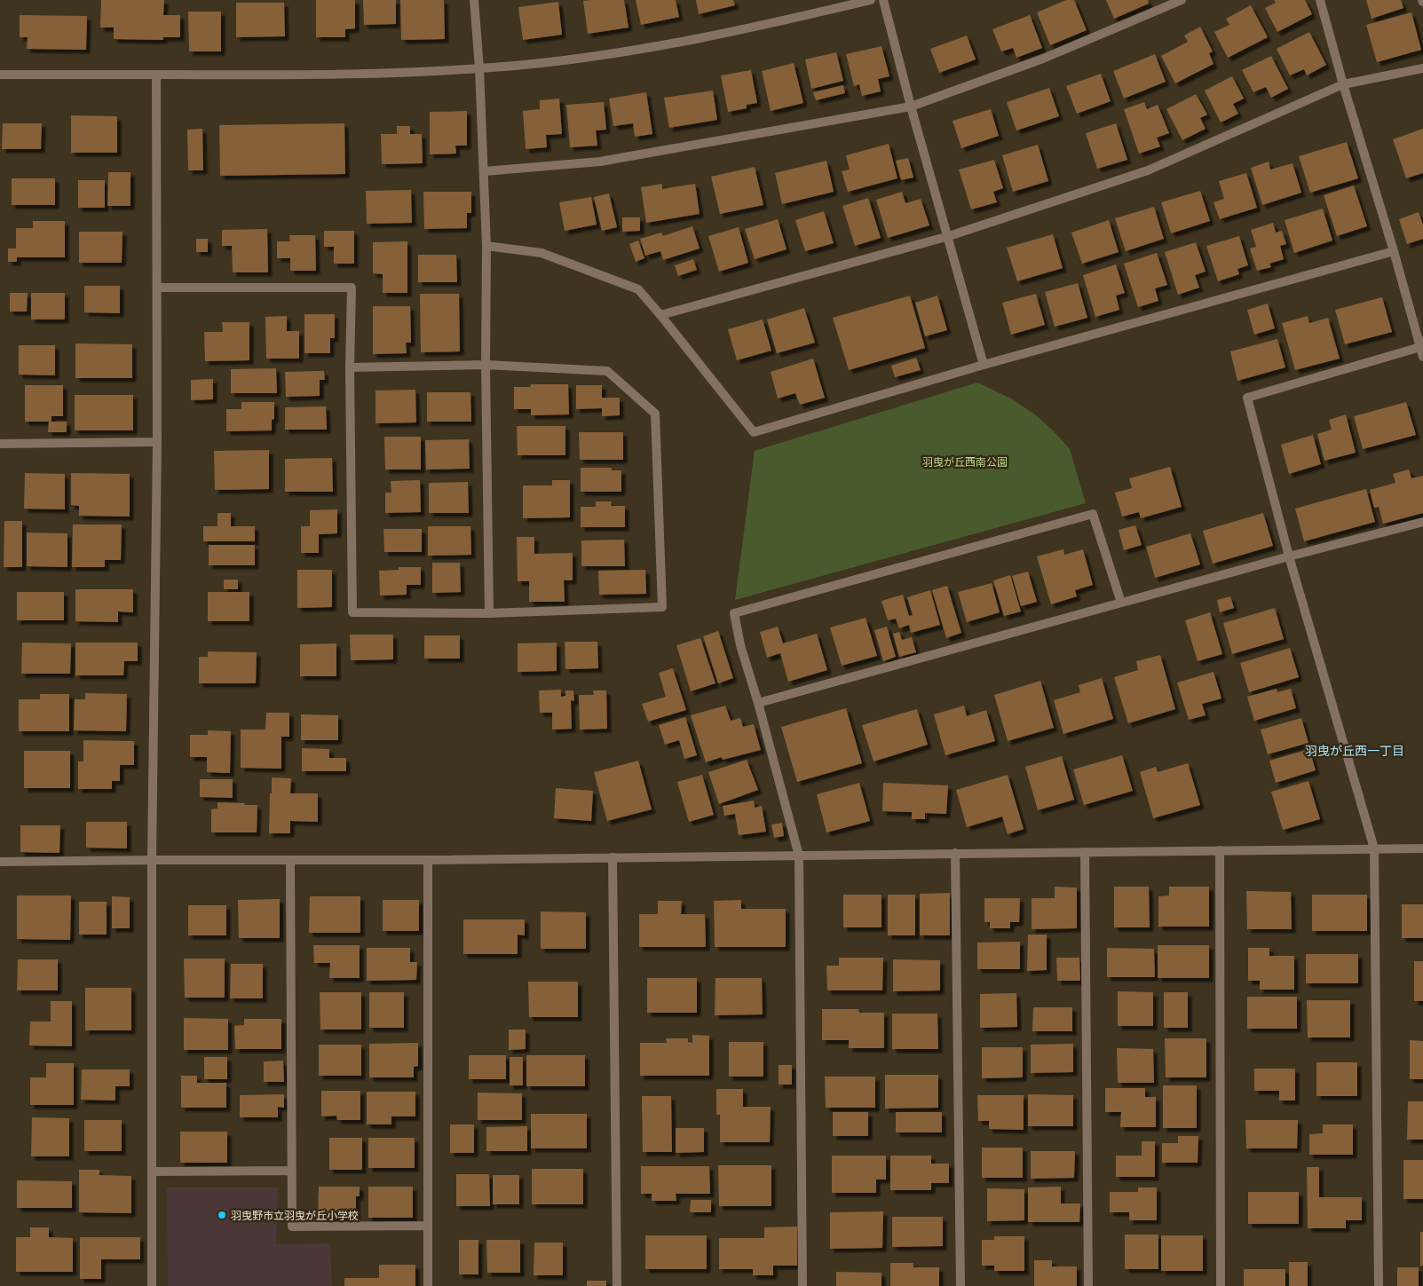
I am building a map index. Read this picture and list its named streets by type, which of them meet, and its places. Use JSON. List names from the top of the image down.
{
  "districts": ["羽曳が丘西一丁目"],
  "parks": ["羽曳が丘西南公園"],
  "places": ["羽曳野市立羽曳が丘小学校"]
}
